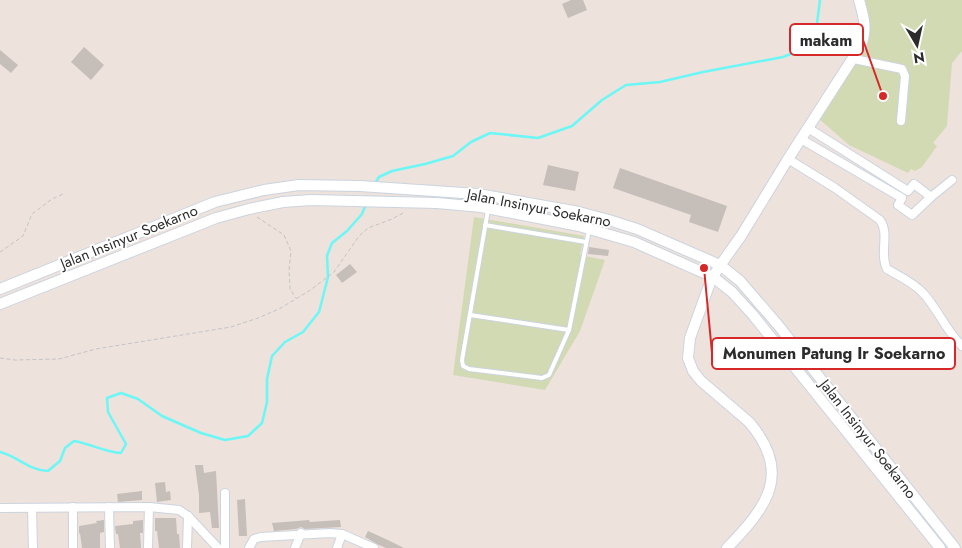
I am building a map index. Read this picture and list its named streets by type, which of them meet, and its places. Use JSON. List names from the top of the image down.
{
  "streets": {
    "main road": ["Jalan Insinyur Soekarno"]
  },
  "places": ["makam", "Monumen Patung Ir Soekarno"],
  "north": "bottom"
}
